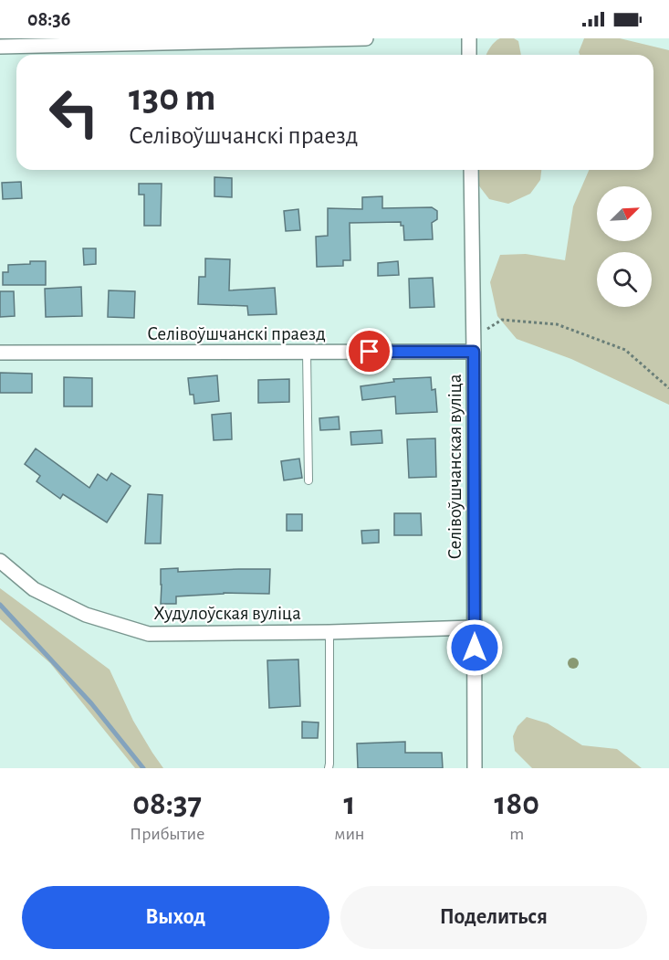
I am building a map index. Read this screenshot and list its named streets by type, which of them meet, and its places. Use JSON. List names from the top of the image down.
{
  "streets": {
    "street": ["Селівоўшчанскі праезд", "Селівоўшчанская вуліца", "Худулоўская вуліца"]
  },
  "crossings": [
    ["Селівоўшчанскі праезд", "Селівоўшчанская вуліца"],
    ["Селівоўшчанская вуліца", "Худулоўская вуліца"]
  ],
  "north": "top right",
  "page": {
    "status": "08:36",
    "turn": ["130 m", "Селівоўшчанскі праезд"],
    "eta": [
      "08:37",
      "Прибытие",
      "1",
      "мин",
      "180",
      "m"
    ],
    "buttons": ["Выход", "Поделиться"]
  }
}
